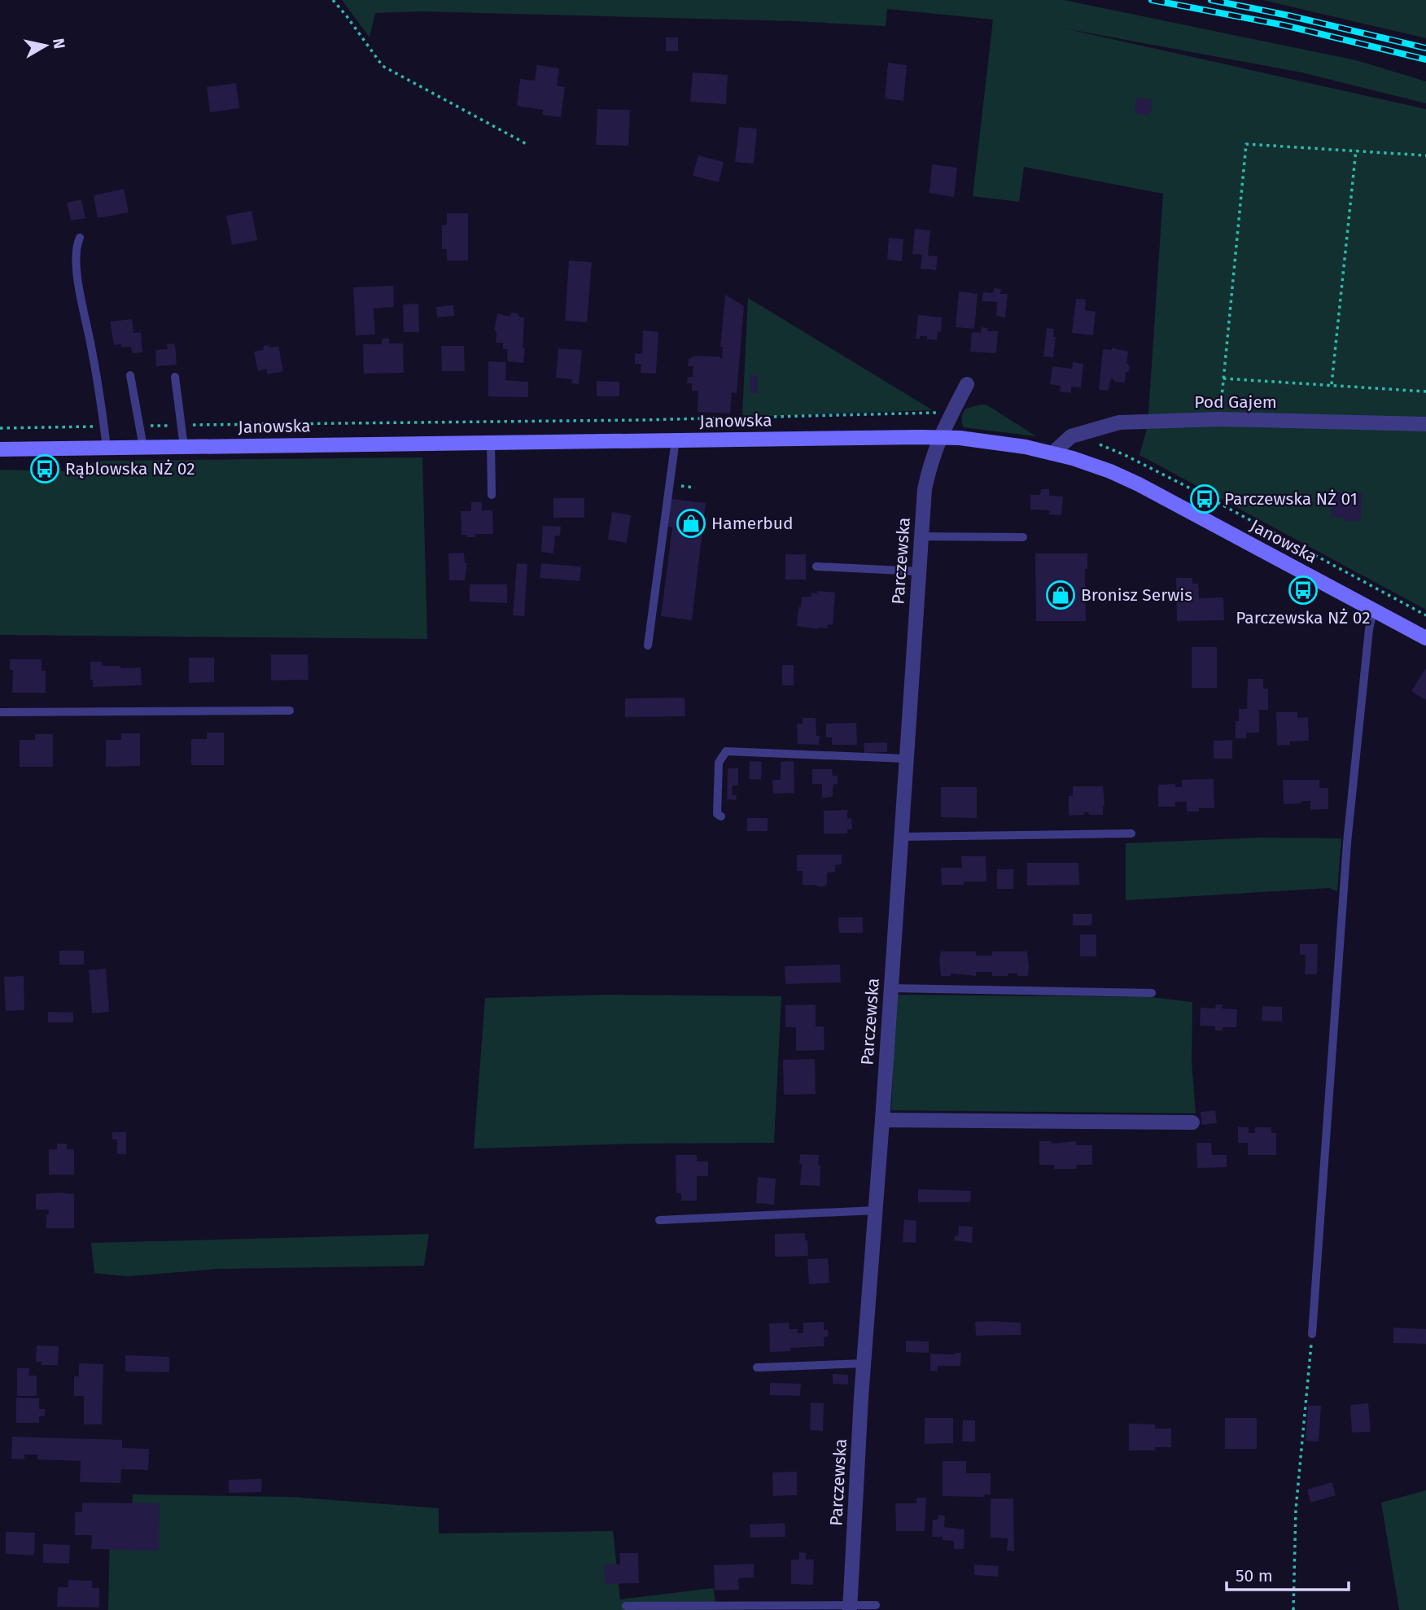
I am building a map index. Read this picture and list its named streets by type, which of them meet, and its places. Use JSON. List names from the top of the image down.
{
  "streets": {
    "street": ["Pod Gajem", "Janowska", "Parczewska"]
  },
  "crossings": [
    ["Pod Gajem", "Janowska"],
    ["Janowska", "Parczewska"]
  ],
  "places": {
    "bus stop": ["Rąblowska NŻ 02", "Parczewska NŻ 01", "Parczewska NŻ 02"],
    "shop": ["Hamerbud", "Bronisz Serwis"]
  },
  "scale_bar": "50 m",
  "north": "right"
}
